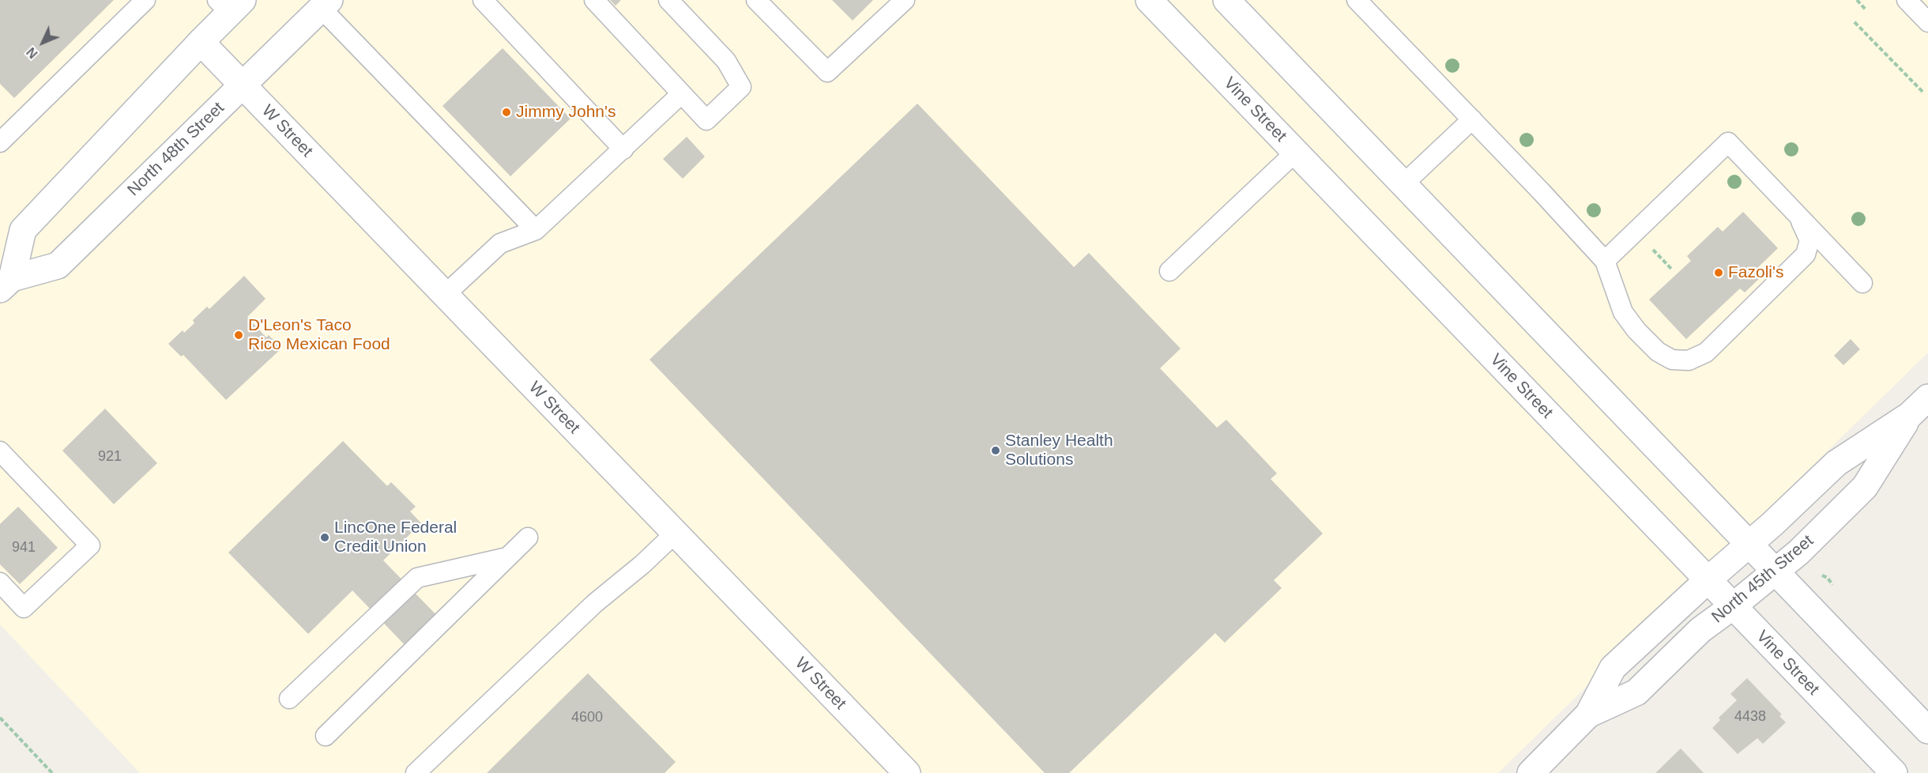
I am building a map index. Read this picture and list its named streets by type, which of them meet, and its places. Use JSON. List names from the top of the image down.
{
  "streets": {
    "main road": [
      "Vine Street",
      "W Street",
      "North 48th Street",
      "North 45th Street"
    ]
  },
  "crossings": [
    ["Vine Street", "North 45th Street"],
    ["W Street", "North 48th Street"]
  ],
  "places": [
    "Jimmy John's",
    "Fazoli's",
    "D'Leon's Taco Rico Mexican Food",
    "Stanley Health Solutions",
    "LincOne Federal Credit Union"
  ],
  "house_numbers": [
    "921",
    "941",
    "4438",
    "4600"
  ],
  "north": "bottom left"
}
